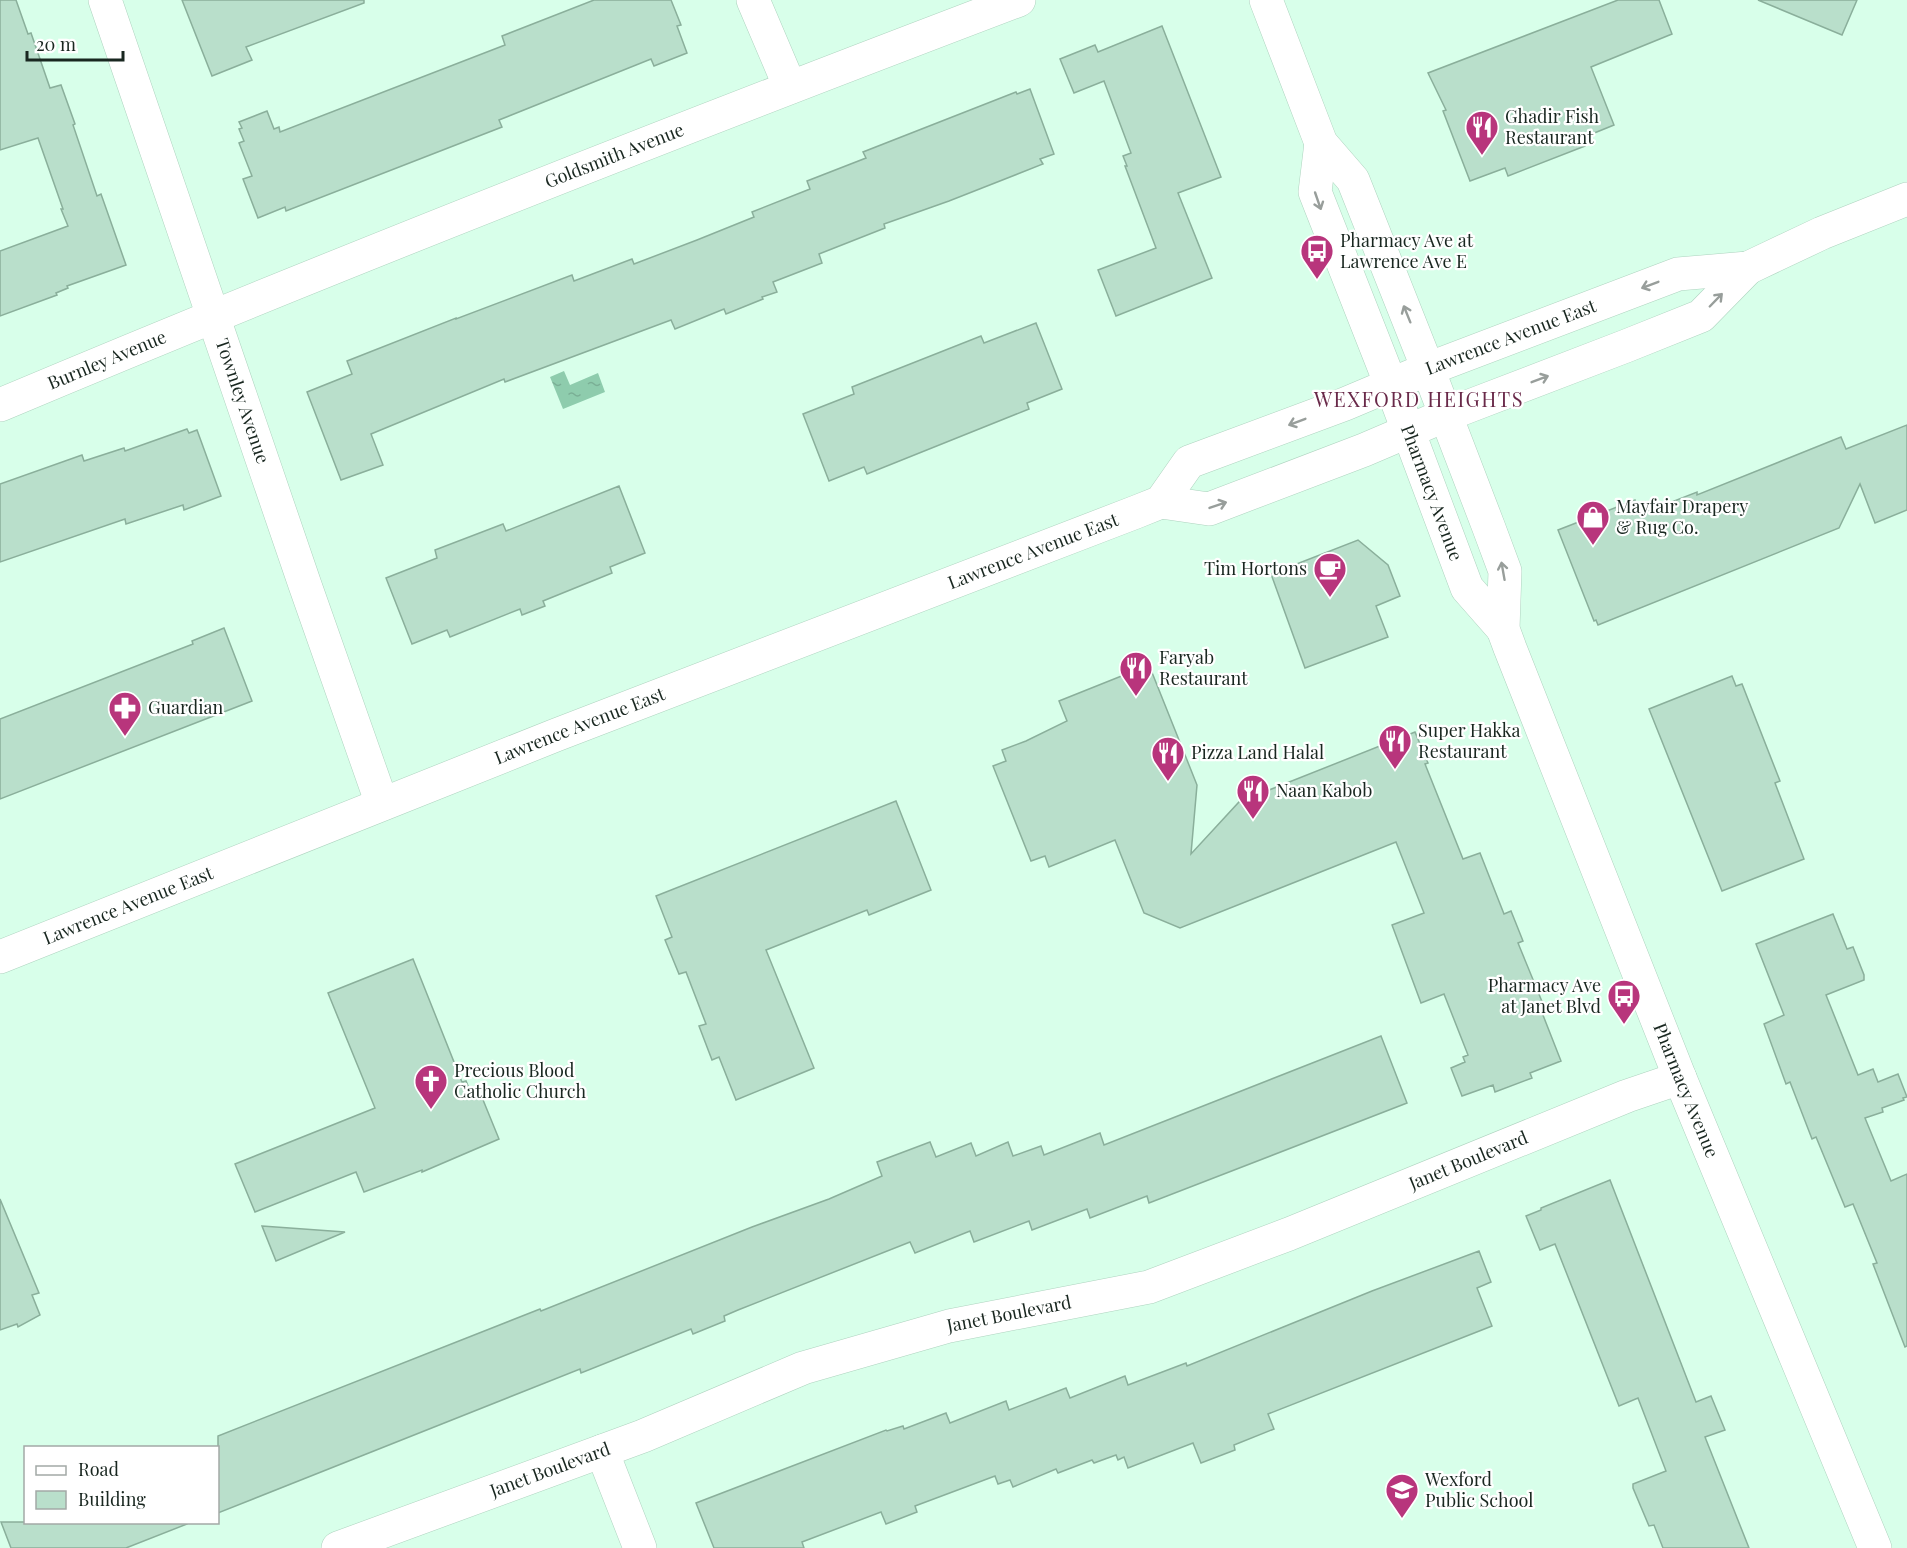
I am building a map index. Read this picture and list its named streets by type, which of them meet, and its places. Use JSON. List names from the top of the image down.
{
  "streets": {
    "street": [
      "Goldsmith Avenue",
      "Lawrence Avenue East",
      "Burnley Avenue",
      "Townley Avenue",
      "Pharmacy Avenue",
      "Janet Boulevard"
    ]
  },
  "crossings": [
    ["Goldsmith Avenue", "Burnley Avenue"],
    ["Goldsmith Avenue", "Townley Avenue"],
    ["Lawrence Avenue East", "Townley Avenue"],
    ["Lawrence Avenue East", "Pharmacy Avenue"],
    ["Burnley Avenue", "Townley Avenue"],
    ["Pharmacy Avenue", "Janet Boulevard"]
  ],
  "districts": ["WEXFORD HEIGHTS"],
  "places": {
    "restaurant": [
      "Ghadir Fish Restaurant",
      "Faryab Restaurant",
      "Super Hakka Restaurant",
      "Pizza Land Halal",
      "Naan Kabob"
    ],
    "bus stop": ["Pharmacy Ave at Lawrence Ave E", "Pharmacy Ave at Janet Blvd"],
    "shop": ["Mayfair Drapery & Rug Co."],
    "cafe": ["Tim Hortons"],
    "pharmacy": ["Guardian"],
    "church": ["Precious Blood Catholic Church"],
    "school or university": ["Wexford Public School"]
  },
  "legend": ["Road", "Building"],
  "scale_bar": "20 m"
}
